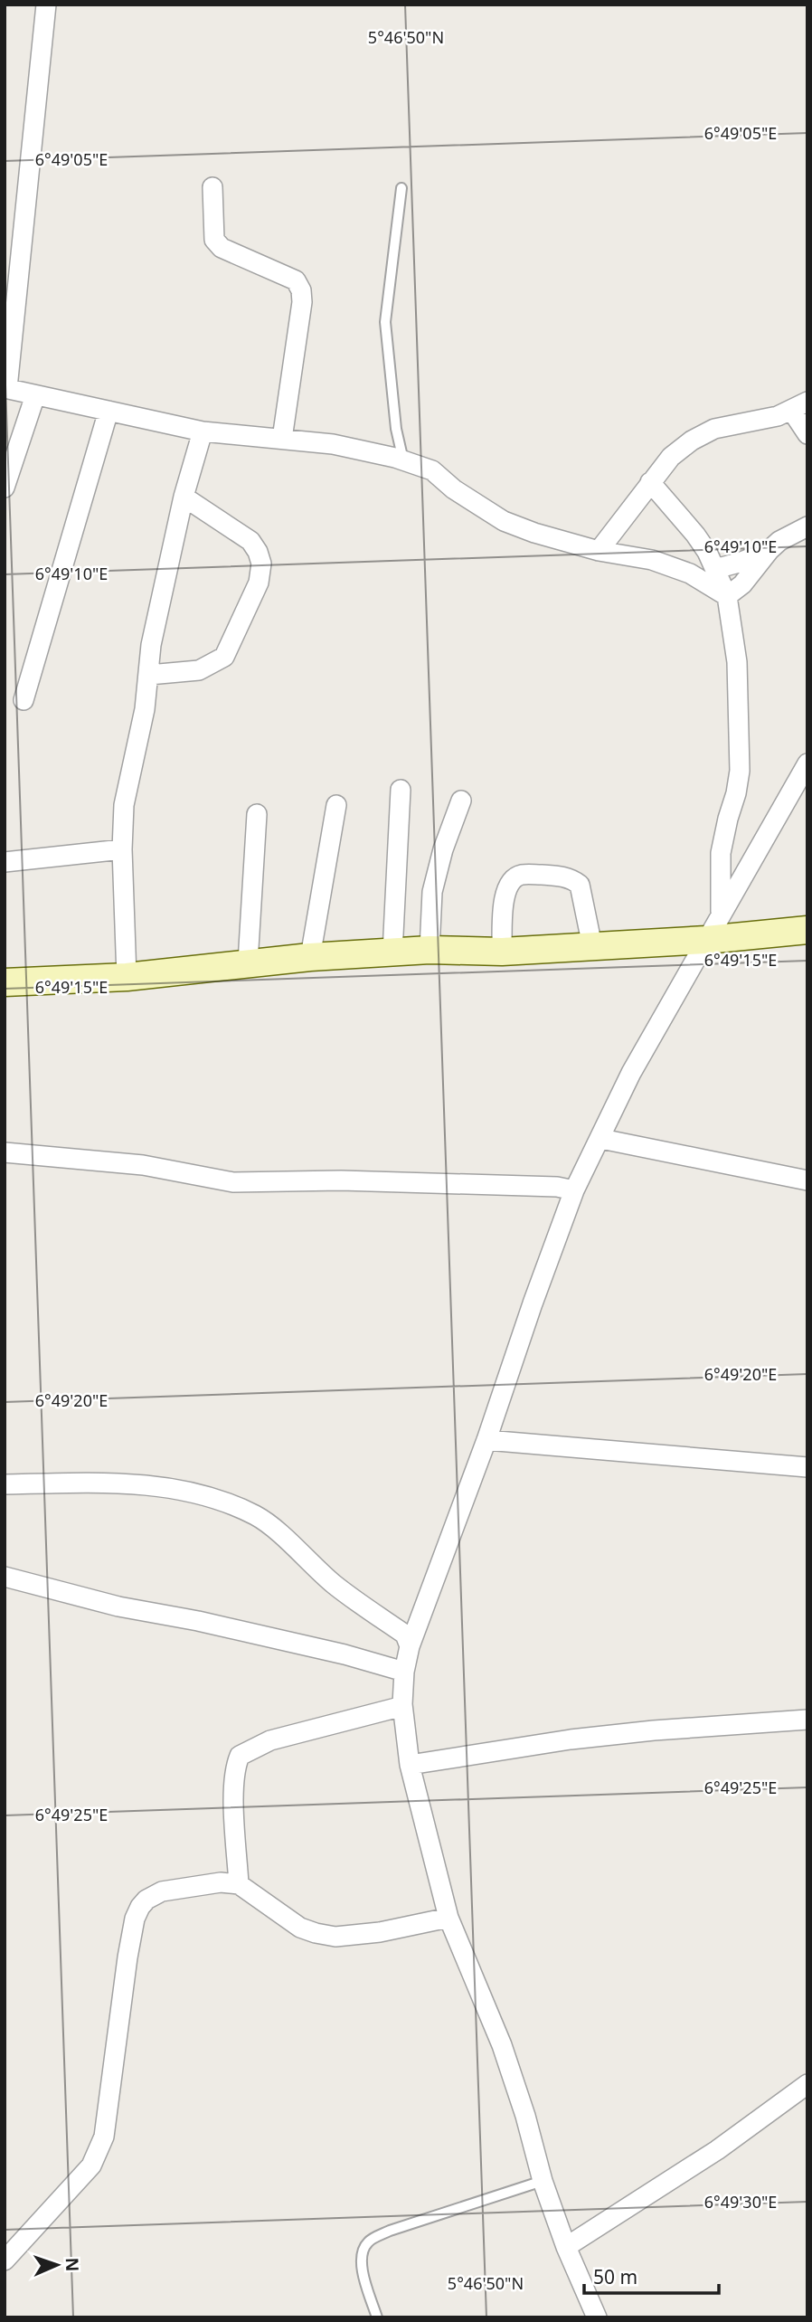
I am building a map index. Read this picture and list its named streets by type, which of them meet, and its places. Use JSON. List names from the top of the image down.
{
  "scale_bar": "50 m",
  "north": "right",
  "coordinates": [
    "5°46'50\"N",
    "6°49'05\"E",
    "6°49'10\"E",
    "6°49'15\"E",
    "6°49'20\"E",
    "6°49'25\"E",
    "6°49'30\"E"
  ]
}
